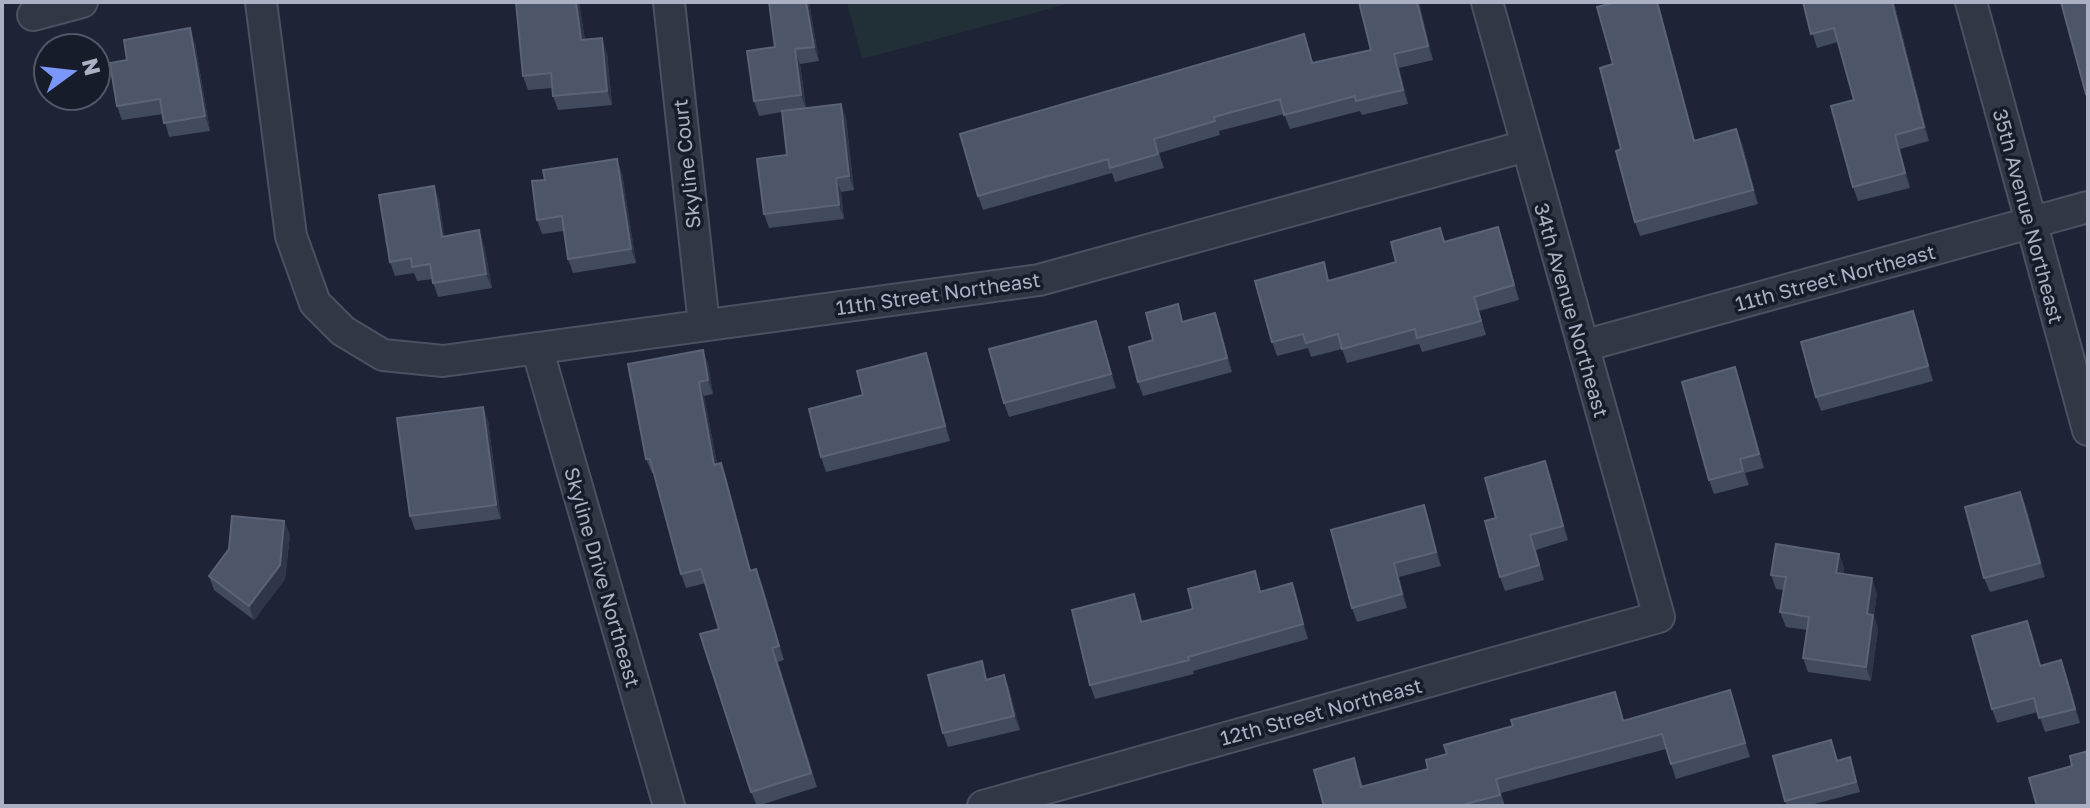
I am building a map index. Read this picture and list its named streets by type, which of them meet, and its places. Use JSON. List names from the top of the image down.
{
  "streets": {
    "street": [
      "Skyline Court",
      "35th Avenue Northeast",
      "11th Street Northeast",
      "34th Avenue Northeast",
      "Skyline Drive Northeast",
      "12th Street Northeast"
    ]
  },
  "crossings": [
    ["Skyline Court", "11th Street Northeast"],
    ["35th Avenue Northeast", "11th Street Northeast"],
    ["11th Street Northeast", "34th Avenue Northeast"],
    ["11th Street Northeast", "Skyline Drive Northeast"],
    ["34th Avenue Northeast", "12th Street Northeast"]
  ],
  "north": "right"
}
